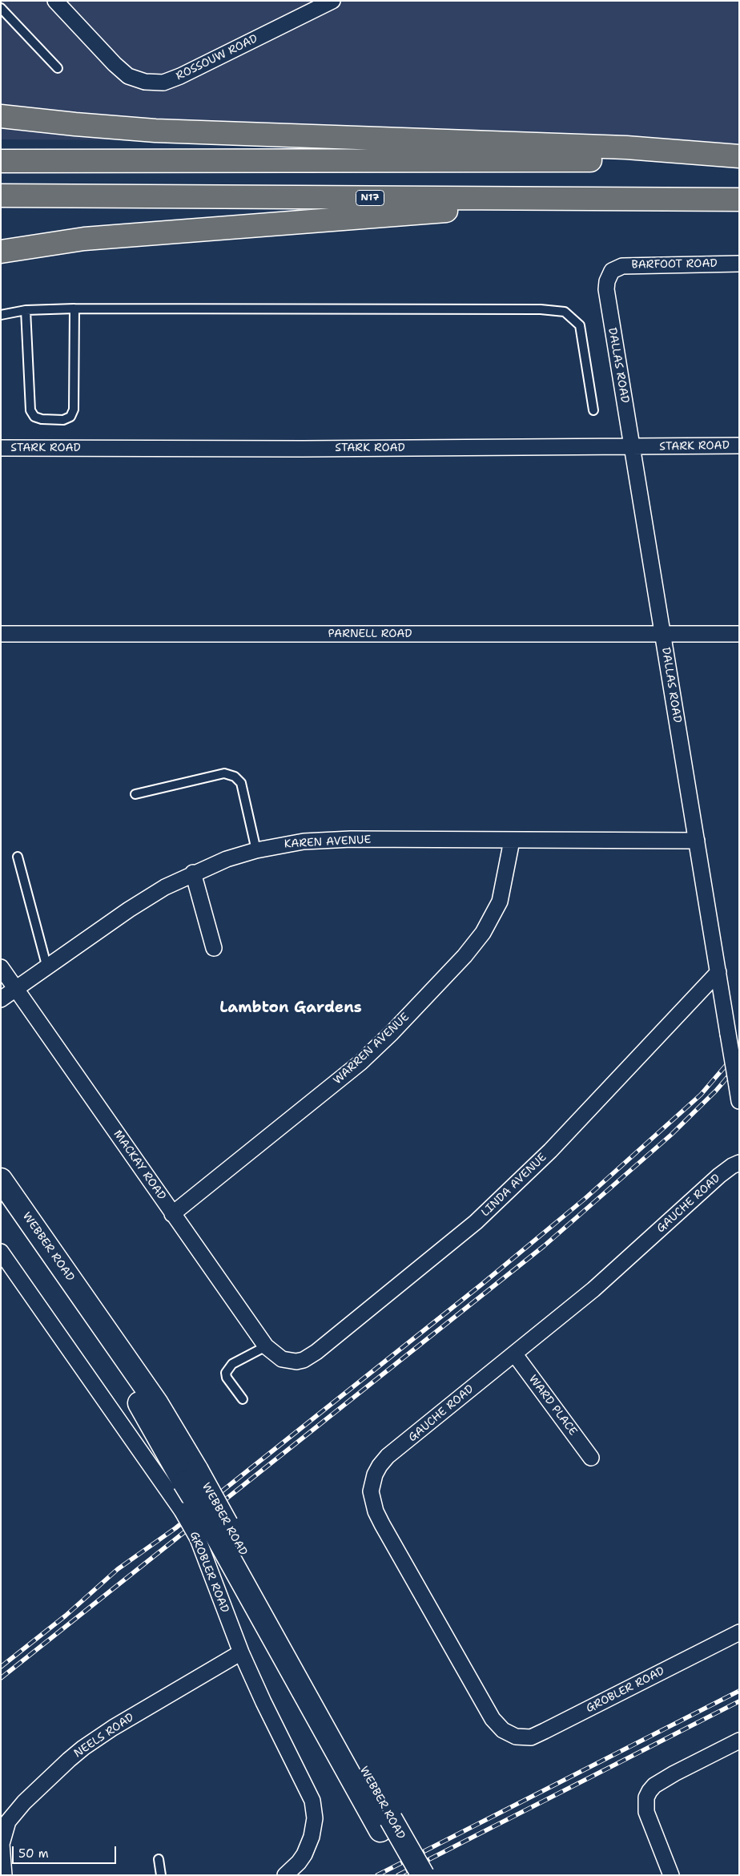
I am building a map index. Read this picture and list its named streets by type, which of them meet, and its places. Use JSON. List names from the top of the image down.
{
  "streets": {
    "highway": ["N17"],
    "main road": ["WEBBER ROAD"],
    "street": [
      "ROSSOUW ROAD",
      "BARFOOT ROAD",
      "DALLAS ROAD",
      "STARK ROAD",
      "PARNELL ROAD",
      "KAREN AVENUE",
      "WARREN AVENUE",
      "MACKAY ROAD",
      "LINDA AVENUE",
      "GAUCHE ROAD",
      "WARD PLACE",
      "GROBLER ROAD",
      "NEELS ROAD"
    ]
  },
  "crossings": [
    ["BARFOOT ROAD", "DALLAS ROAD"],
    ["DALLAS ROAD", "STARK ROAD"],
    ["DALLAS ROAD", "PARNELL ROAD"],
    ["DALLAS ROAD", "KAREN AVENUE"],
    ["DALLAS ROAD", "LINDA AVENUE"],
    ["KAREN AVENUE", "WARREN AVENUE"],
    ["KAREN AVENUE", "MACKAY ROAD"],
    ["WARREN AVENUE", "MACKAY ROAD"],
    ["MACKAY ROAD", "LINDA AVENUE"],
    ["GAUCHE ROAD", "WARD PLACE"],
    ["GAUCHE ROAD", "GROBLER ROAD"],
    ["WEBBER ROAD", "GROBLER ROAD"],
    ["GROBLER ROAD", "NEELS ROAD"]
  ],
  "districts": ["Lambton Gardens"],
  "scale_bar": "50 m"
}
